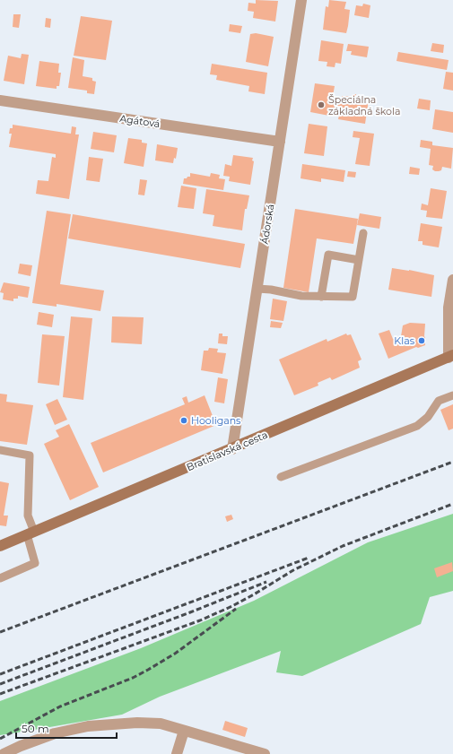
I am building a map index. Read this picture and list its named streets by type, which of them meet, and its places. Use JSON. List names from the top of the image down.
{
  "streets": {
    "street": ["Agátová", "Ádorská", "Bratislavská cesta"]
  },
  "crossings": [
    ["Agátová", "Ádorská"],
    ["Ádorská", "Bratislavská cesta"]
  ],
  "places": ["Špeciálna základná škola", "Klas", "Hooligans"],
  "scale_bar": "50 m"
}
